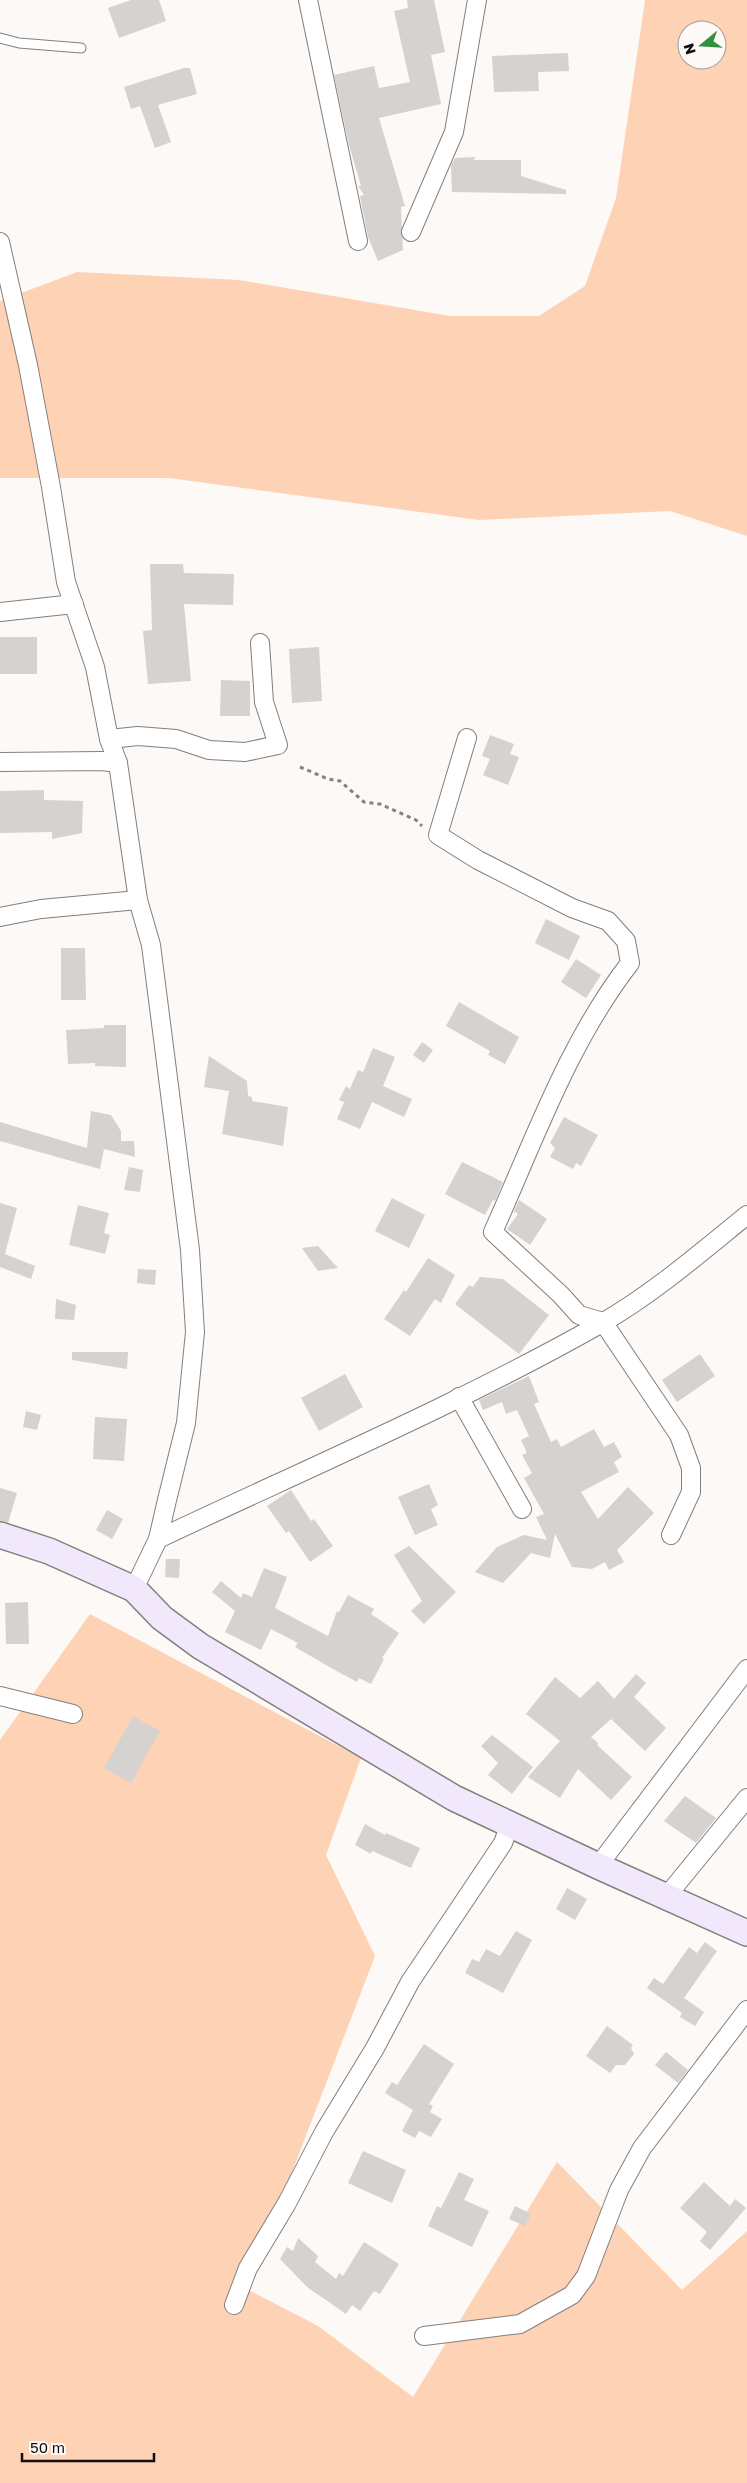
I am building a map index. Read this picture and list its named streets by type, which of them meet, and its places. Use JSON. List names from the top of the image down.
{
  "scale_bar": "50 m",
  "north": "left"
}
